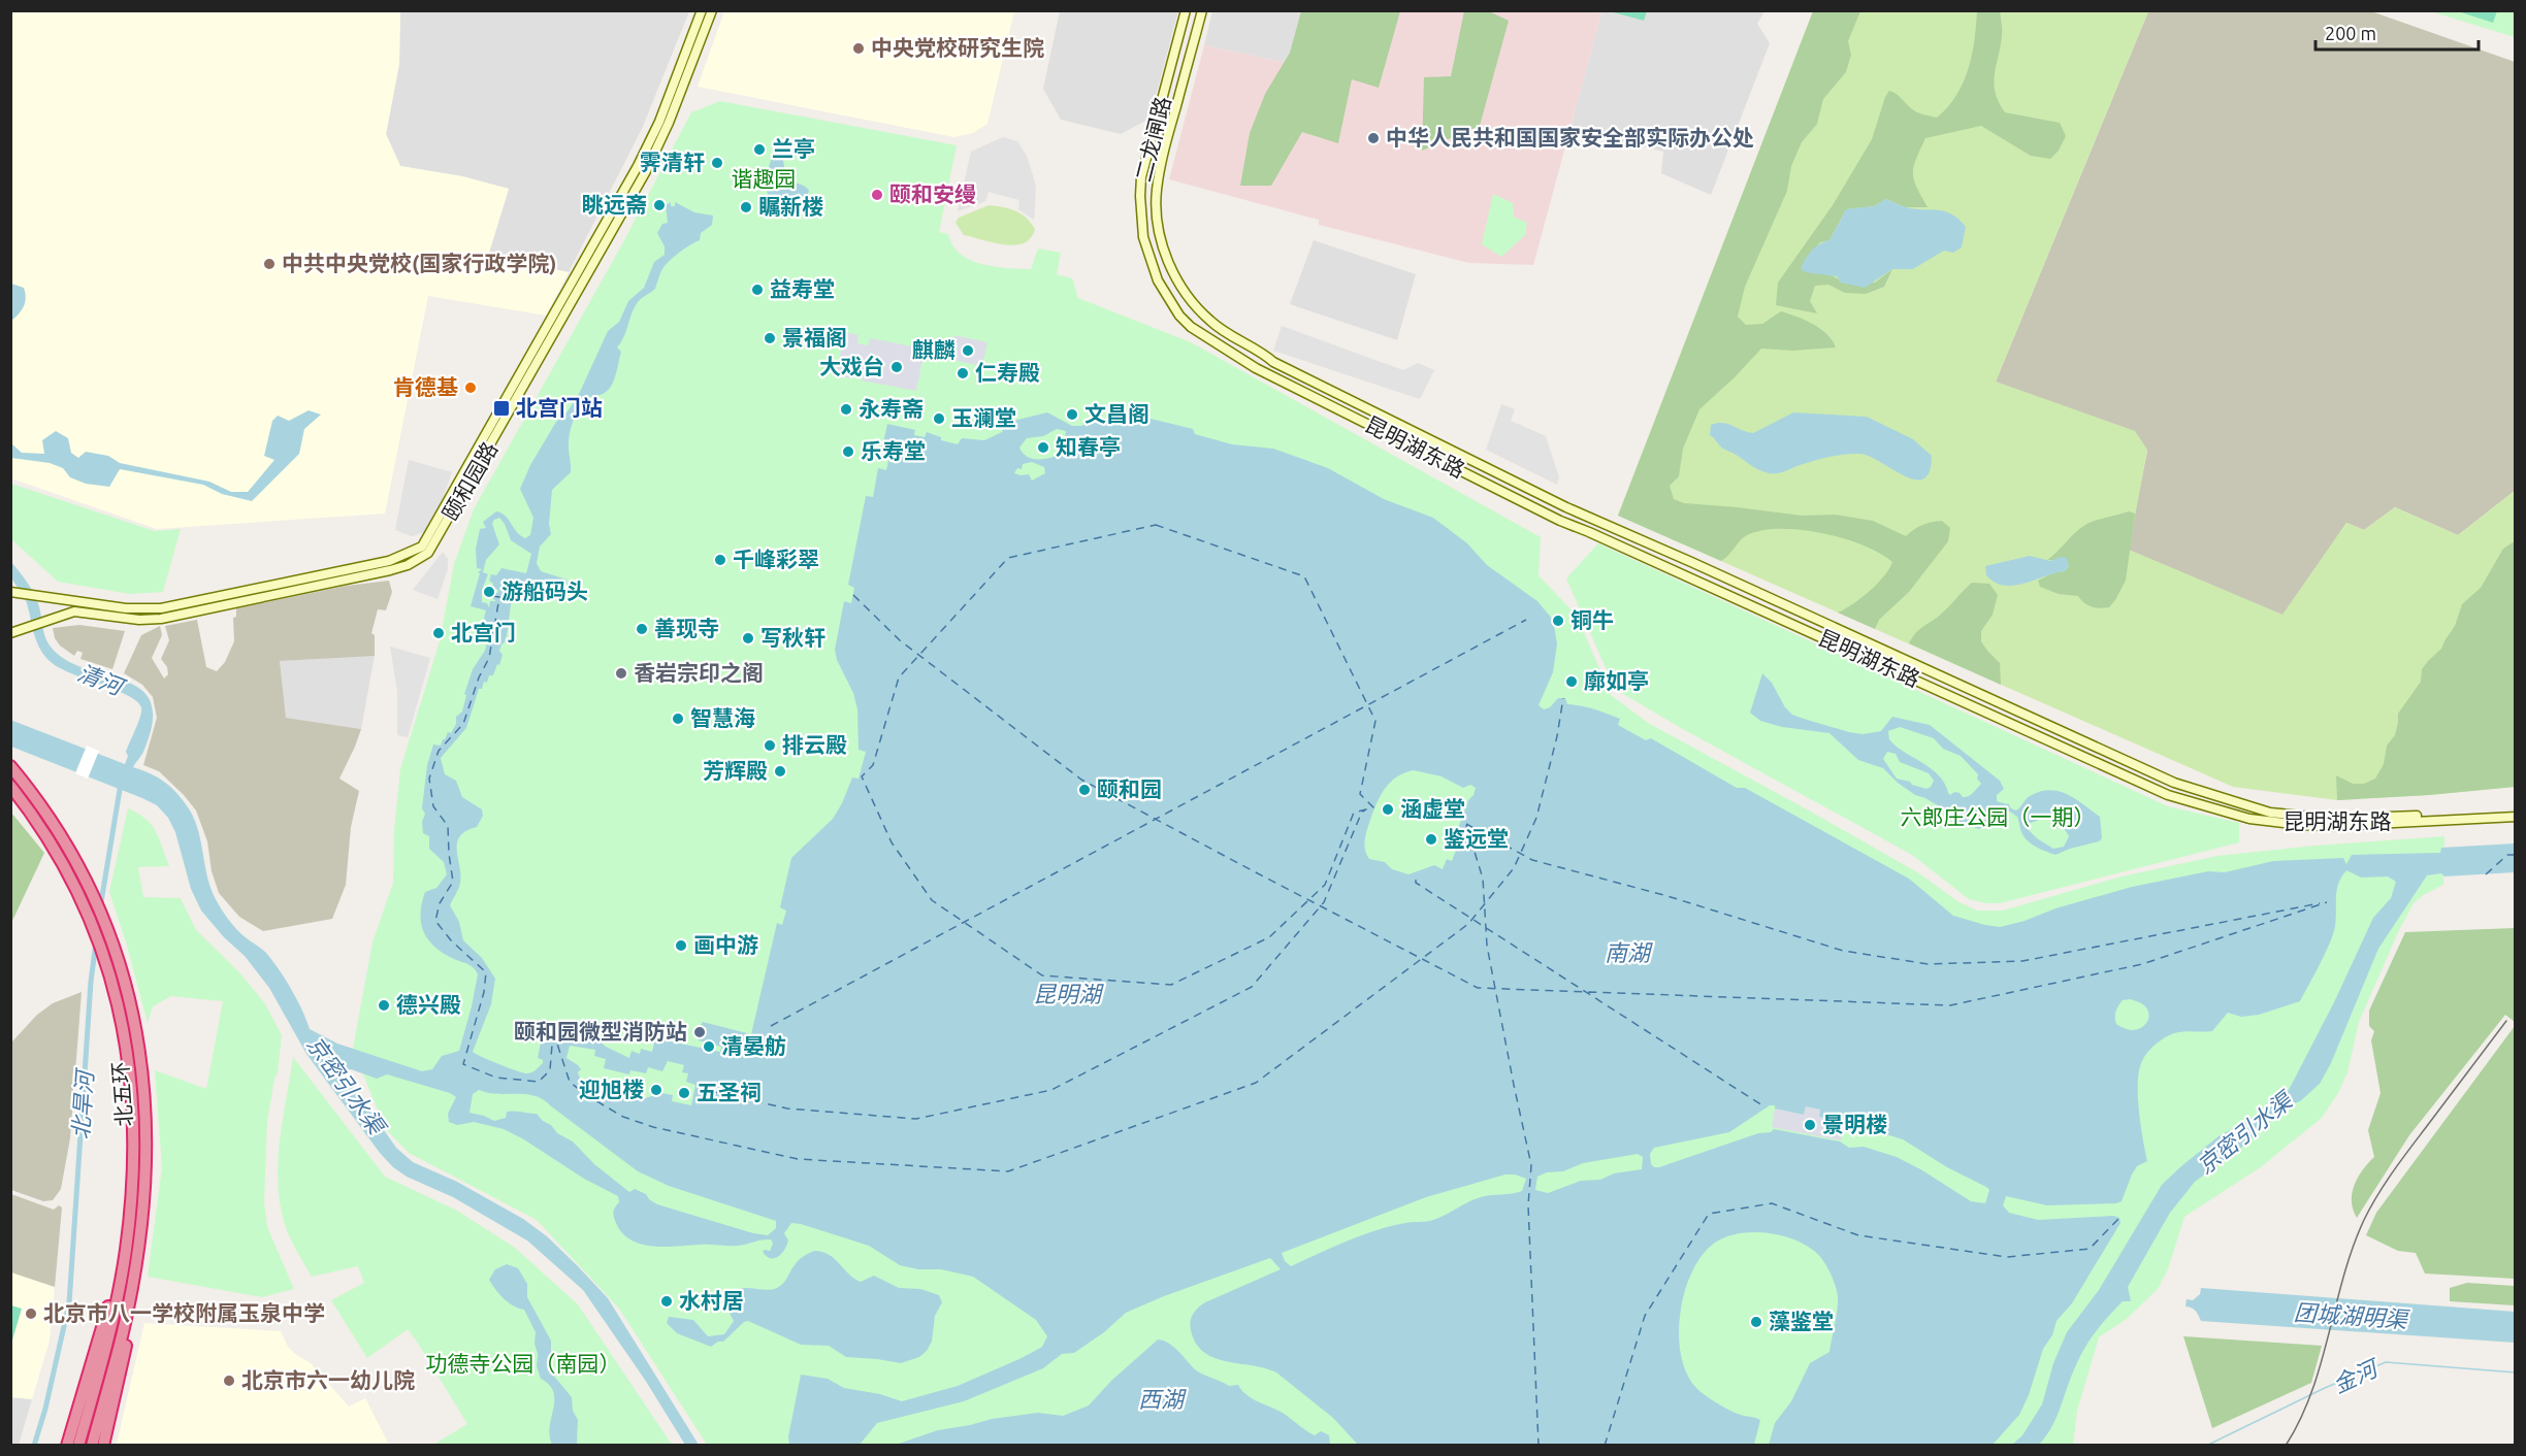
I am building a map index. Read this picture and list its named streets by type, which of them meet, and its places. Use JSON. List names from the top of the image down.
{
  "streets": {
    "highway": ["北五环"],
    "main road": ["二龙闸路", "昆明湖东路", "颐和园路"]
  },
  "crossings": [
    ["二龙闸路", "昆明湖东路"]
  ],
  "water": [
    "清河",
    "南湖",
    "昆明湖",
    "京密引水渠",
    "北旱河",
    "团城湖明渠",
    "金河",
    "西湖"
  ],
  "parks": ["谐趣园", "六郎庄公园（一期）", "功德寺公园（南园）"],
  "places": {
    "other": [
      "中央党校研究生院",
      "中华人民共和国国家安全部实际办公处",
      "兰亭",
      "霁清轩",
      "颐和安缦",
      "眺远斋",
      "瞩新楼",
      "中共中央党校(国家行政学院)",
      "益寿堂",
      "景福阁",
      "麒麟",
      "大戏台",
      "仁寿殿",
      "肯德基",
      "永寿斋",
      "文昌阁",
      "玉澜堂",
      "知春亭",
      "乐寿堂",
      "千峰彩翠",
      "游船码头",
      "铜牛",
      "善现寺",
      "北宫门",
      "写秋轩",
      "香岩宗印之阁",
      "廓如亭",
      "智慧海",
      "排云殿",
      "芳辉殿",
      "颐和园",
      "涵虚堂",
      "鉴远堂",
      "画中游",
      "德兴殿",
      "颐和园微型消防站",
      "清晏舫",
      "迎旭楼",
      "五圣祠",
      "景明楼",
      "水村居",
      "北京市八一学校附属玉泉中学",
      "藻鉴堂",
      "北京市六一幼儿院"
    ],
    "transit": ["北宫门站"]
  },
  "scale_bar": "200 m"
}
